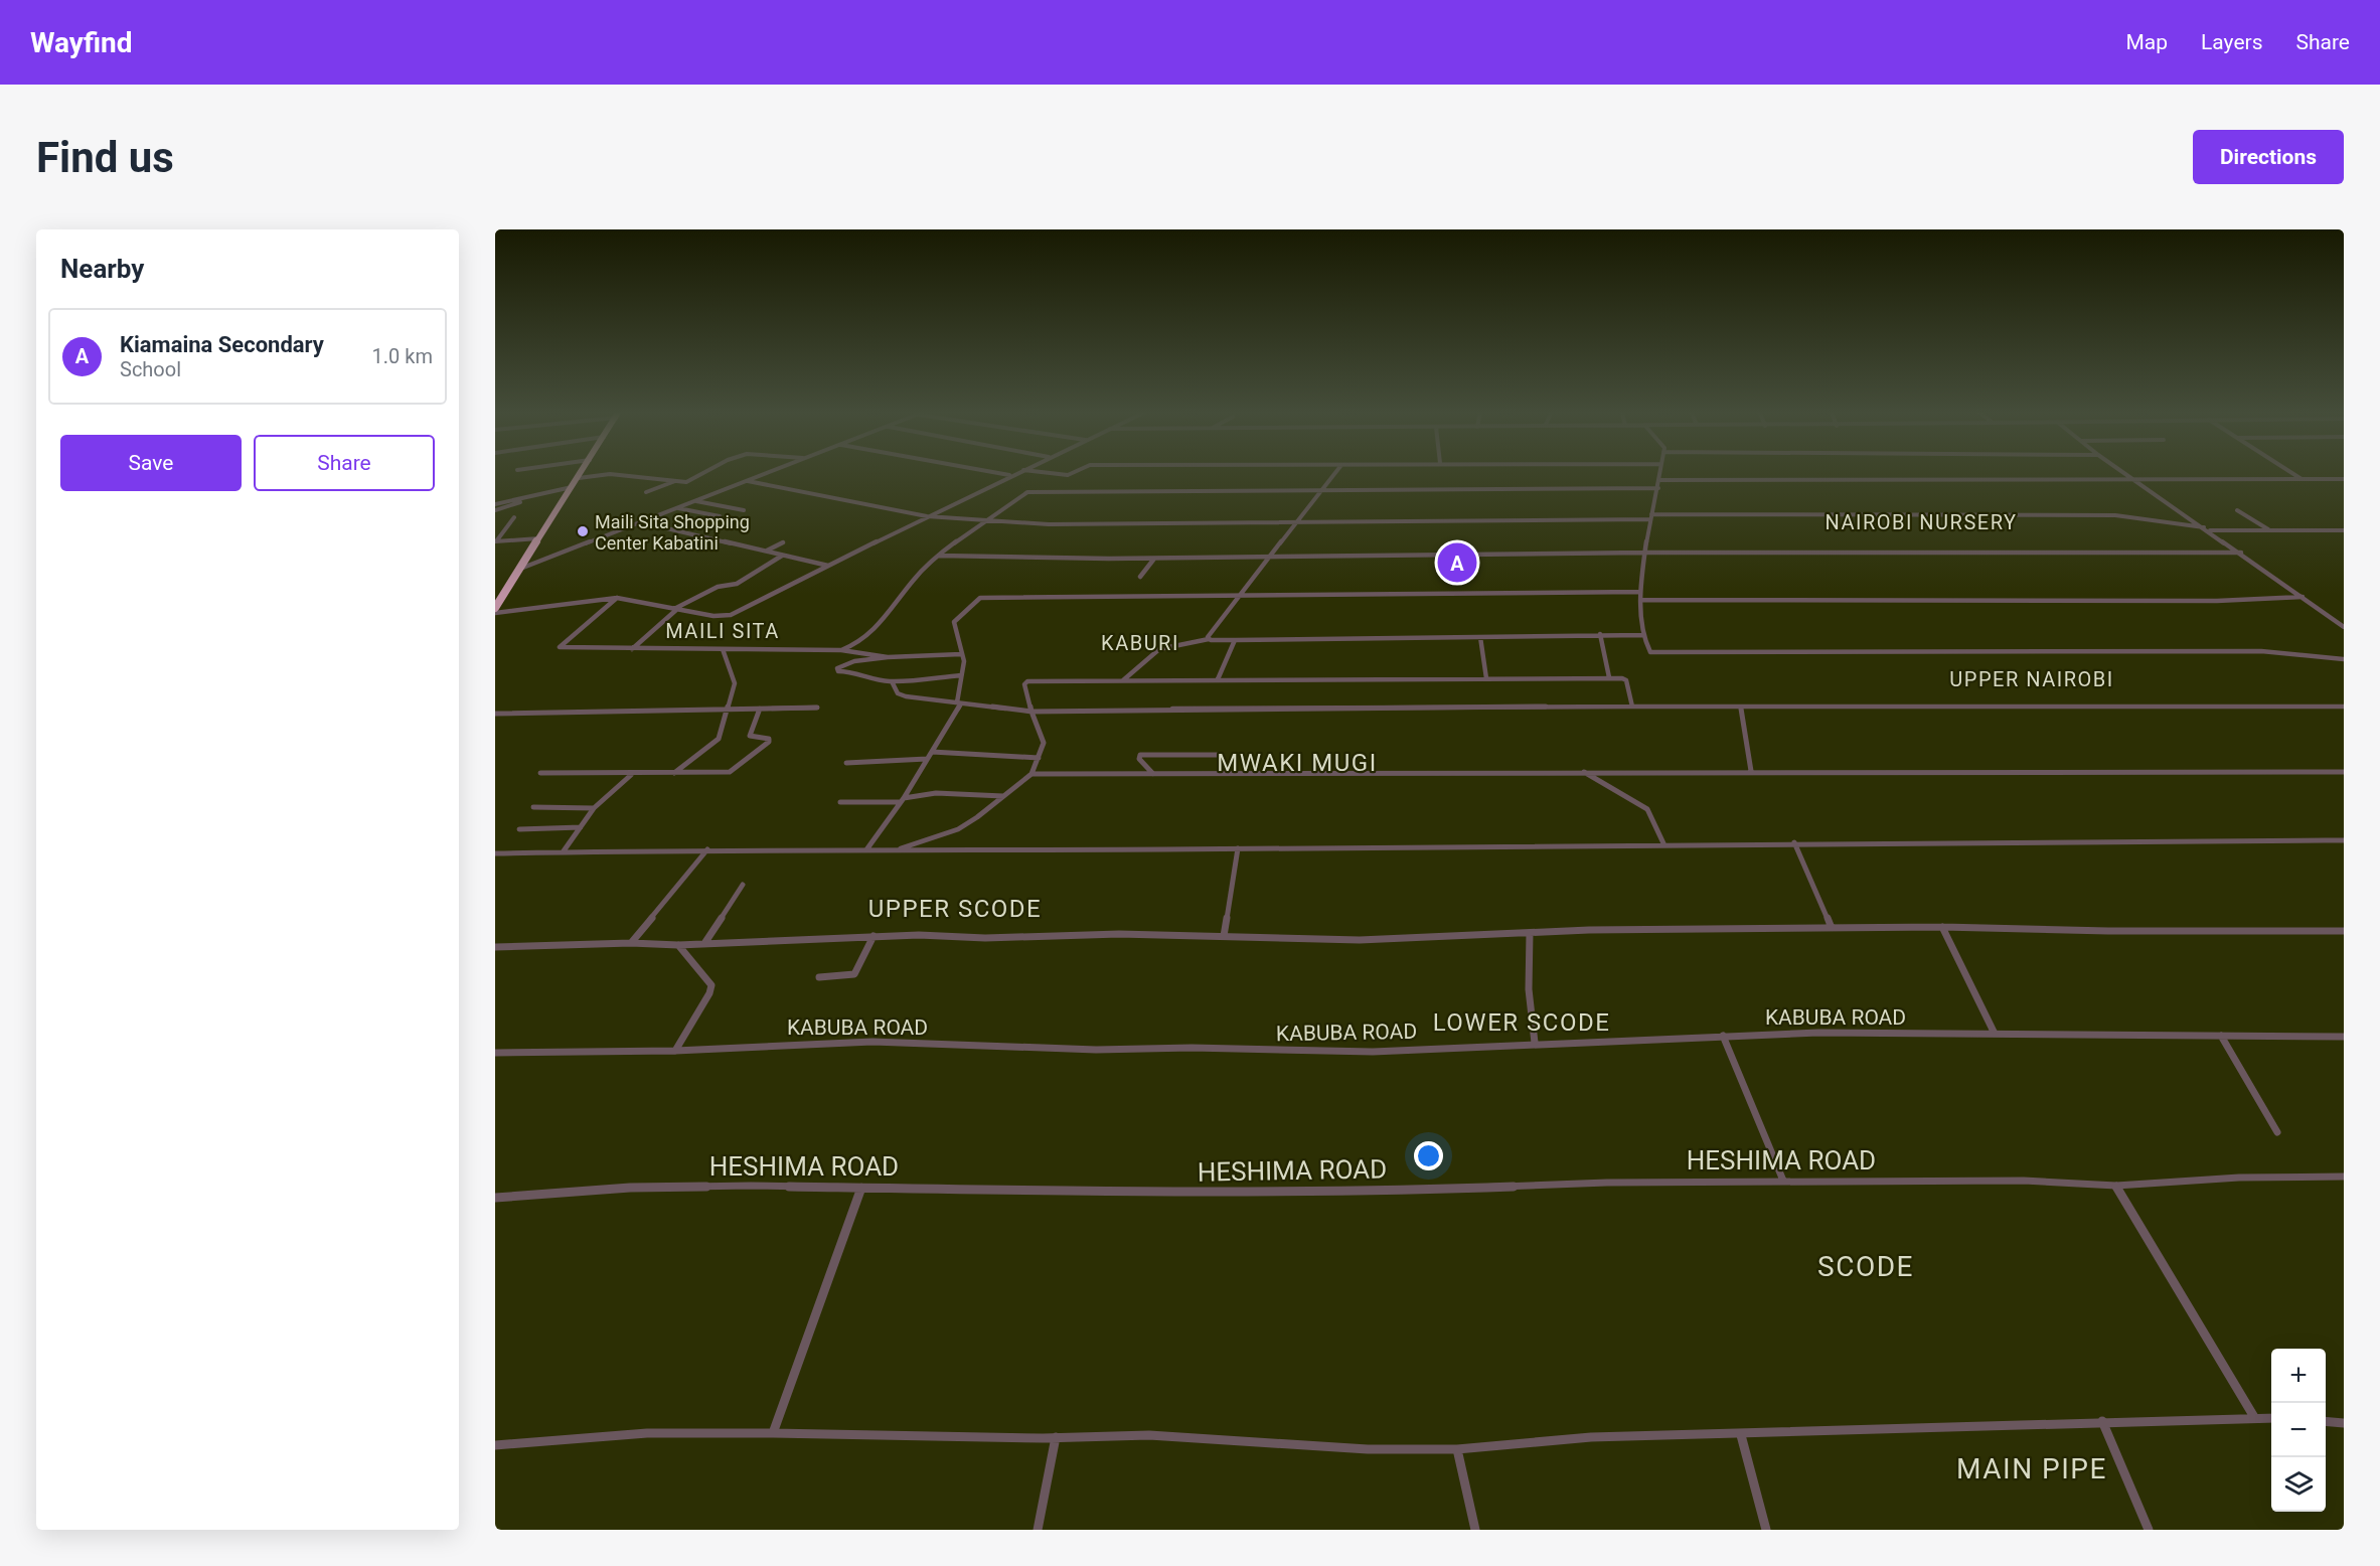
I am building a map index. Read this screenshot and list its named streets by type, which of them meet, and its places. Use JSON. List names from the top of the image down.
{
  "streets": {
    "street": ["KABUBA ROAD", "HESHIMA ROAD"]
  },
  "districts": [
    "NAIROBI NURSERY",
    "MAILI SITA",
    "KABURI",
    "UPPER NAIROBI",
    "MWAKI MUGI",
    "UPPER SCODE",
    "LOWER SCODE",
    "SCODE",
    "MAIN PIPE"
  ],
  "places": ["Maili Sita Shopping Center Kabatini"],
  "page": {
    "header": "Wayfind",
    "nav": ["Map", "Layers", "Share"],
    "buttons": [
      "Directions",
      ["Save", "Share"]
    ],
    "title": "Find us",
    "heading": "Nearby",
    "list": [
      {
        "mark": "A",
        "name": "Kiamaina Secondary",
        "note": "School",
        "value": "1.0 km"
      }
    ],
    "pins": "A",
    "map_buttons": ["+", "−"]
  }
}
